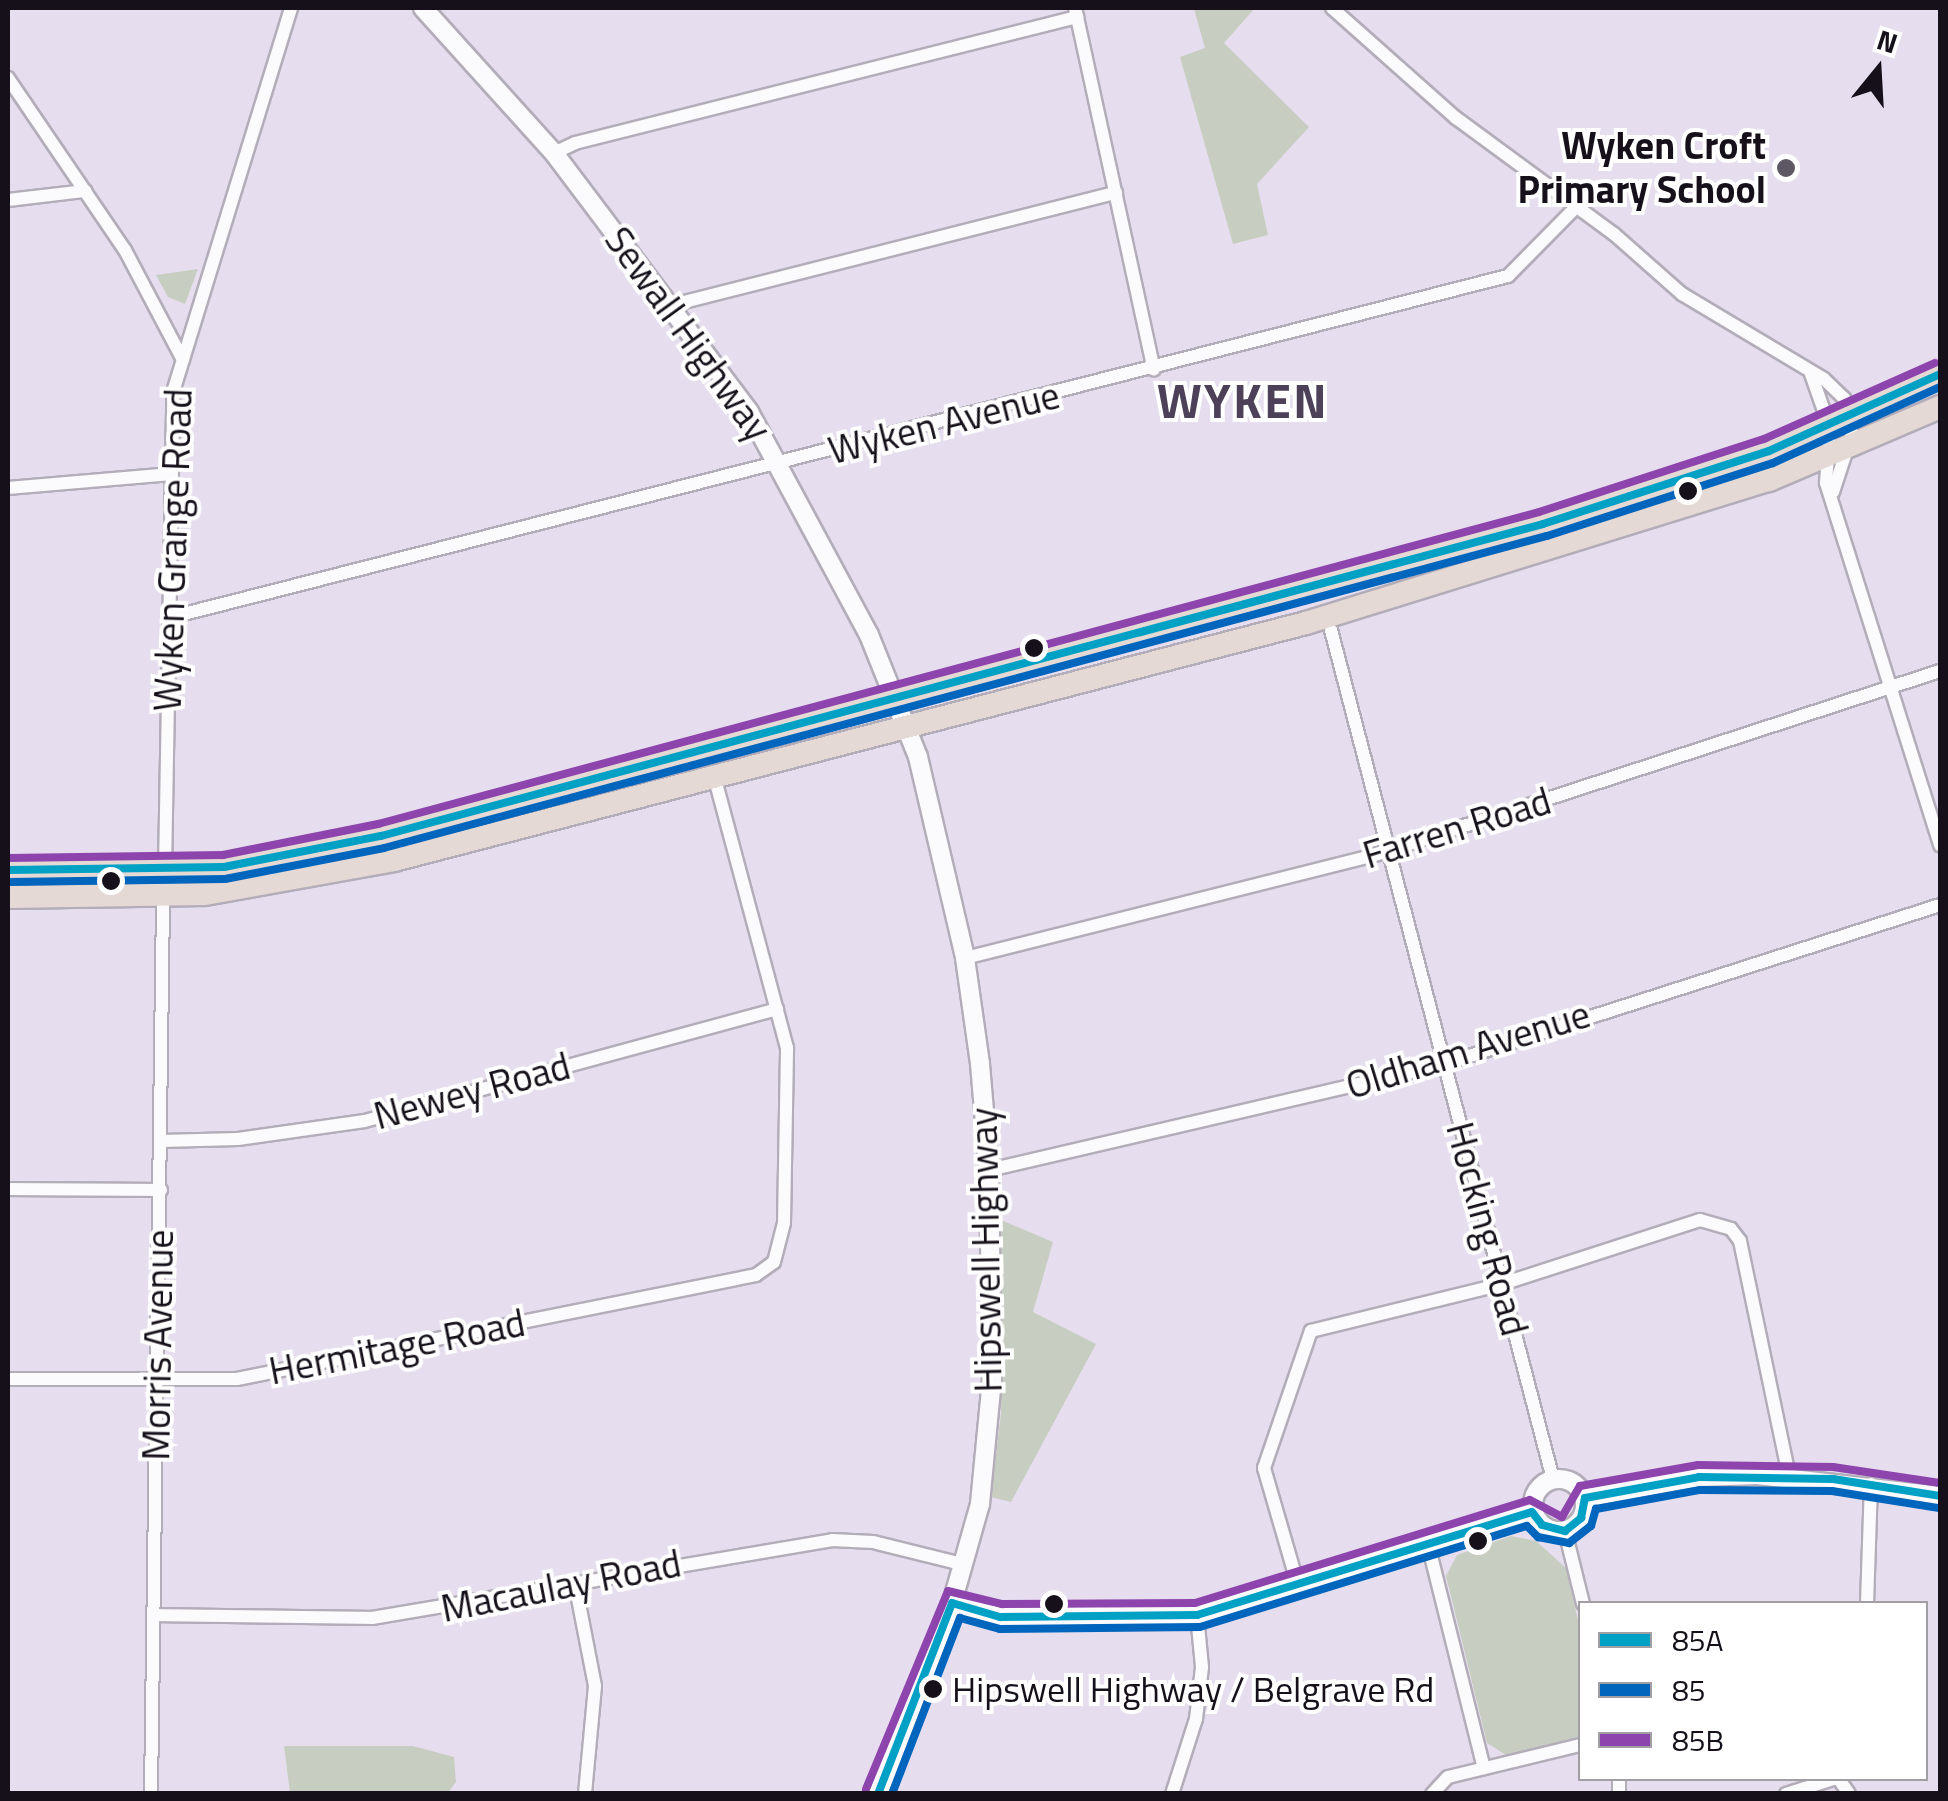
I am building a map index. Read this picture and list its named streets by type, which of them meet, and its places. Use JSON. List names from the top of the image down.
{
  "streets": {
    "street": [
      "Sewall Highway",
      "Wyken Avenue",
      "Wyken Grange Road",
      "Farren Road",
      "Oldham Avenue",
      "Newey Road",
      "Hocking Road",
      "Hipswell Highway",
      "Morris Avenue",
      "Hermitage Road",
      "Macaulay Road"
    ]
  },
  "crossings": [
    ["Sewall Highway", "Wyken Avenue"],
    ["Sewall Highway", "Hipswell Highway"],
    ["Wyken Avenue", "Wyken Grange Road"],
    ["Farren Road", "Hocking Road"],
    ["Farren Road", "Hipswell Highway"],
    ["Oldham Avenue", "Hocking Road"],
    ["Oldham Avenue", "Hipswell Highway"],
    ["Newey Road", "Morris Avenue"],
    ["Newey Road", "Hermitage Road"],
    ["Hipswell Highway", "Macaulay Road"],
    ["Morris Avenue", "Hermitage Road"],
    ["Morris Avenue", "Macaulay Road"]
  ],
  "districts": ["WYKEN"],
  "places": ["Wyken Croft Primary School", "Hipswell Highway / Belgrave Rd"],
  "lines": ["transit line 85B", "transit line 85A", "transit line 85"],
  "legend": ["85A", "85", "85B"],
  "north": "top"
}
